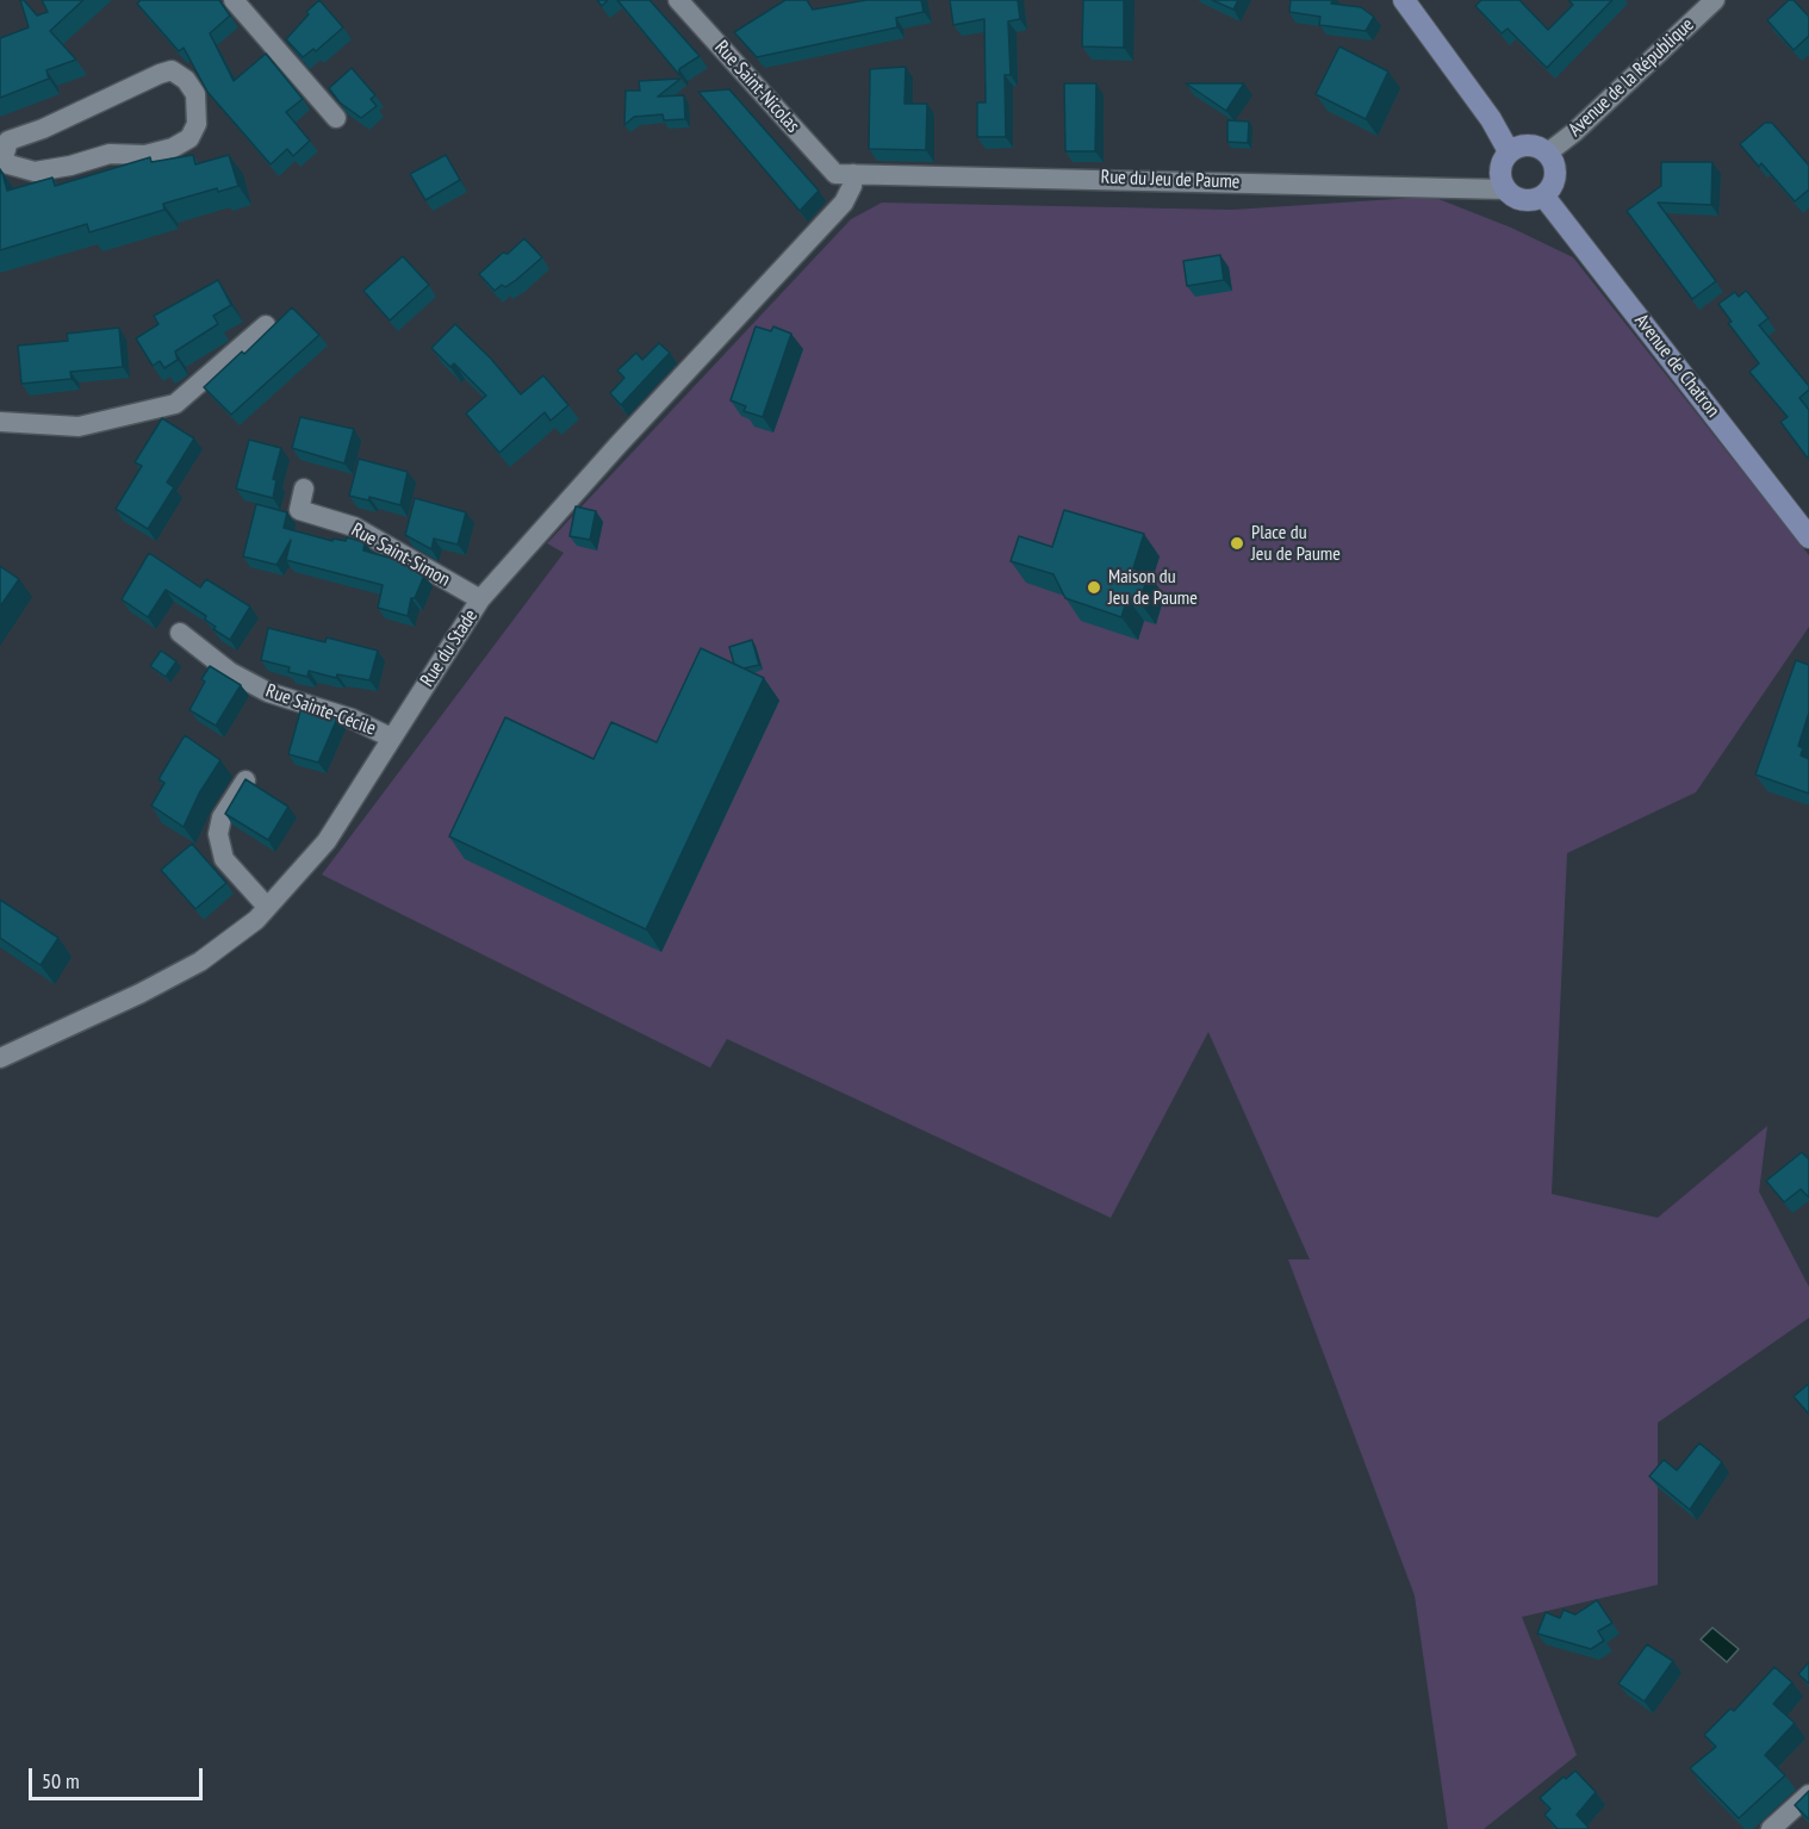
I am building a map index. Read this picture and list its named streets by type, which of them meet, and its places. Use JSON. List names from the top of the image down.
{
  "streets": {
    "street": [
      "Avenue de la République",
      "Rue Saint-Nicolas",
      "Rue du Jeu de Paume",
      "Avenue de Chatron",
      "Rue Saint-Simon",
      "Rue du Stade",
      "Rue Sainte-Cécile"
    ]
  },
  "crossings": [
    ["Avenue de la République", "Rue du Jeu de Paume"],
    ["Avenue de la République", "Avenue de Chatron"],
    ["Rue Saint-Nicolas", "Rue du Jeu de Paume"],
    ["Rue Saint-Nicolas", "Rue du Stade"],
    ["Rue du Jeu de Paume", "Avenue de Chatron"],
    ["Rue du Jeu de Paume", "Rue du Stade"],
    ["Rue Saint-Simon", "Rue du Stade"],
    ["Rue du Stade", "Rue Sainte-Cécile"]
  ],
  "places": ["Place du Jeu de Paume", "Maison du Jeu de Paume"],
  "scale_bar": "50 m"
}
